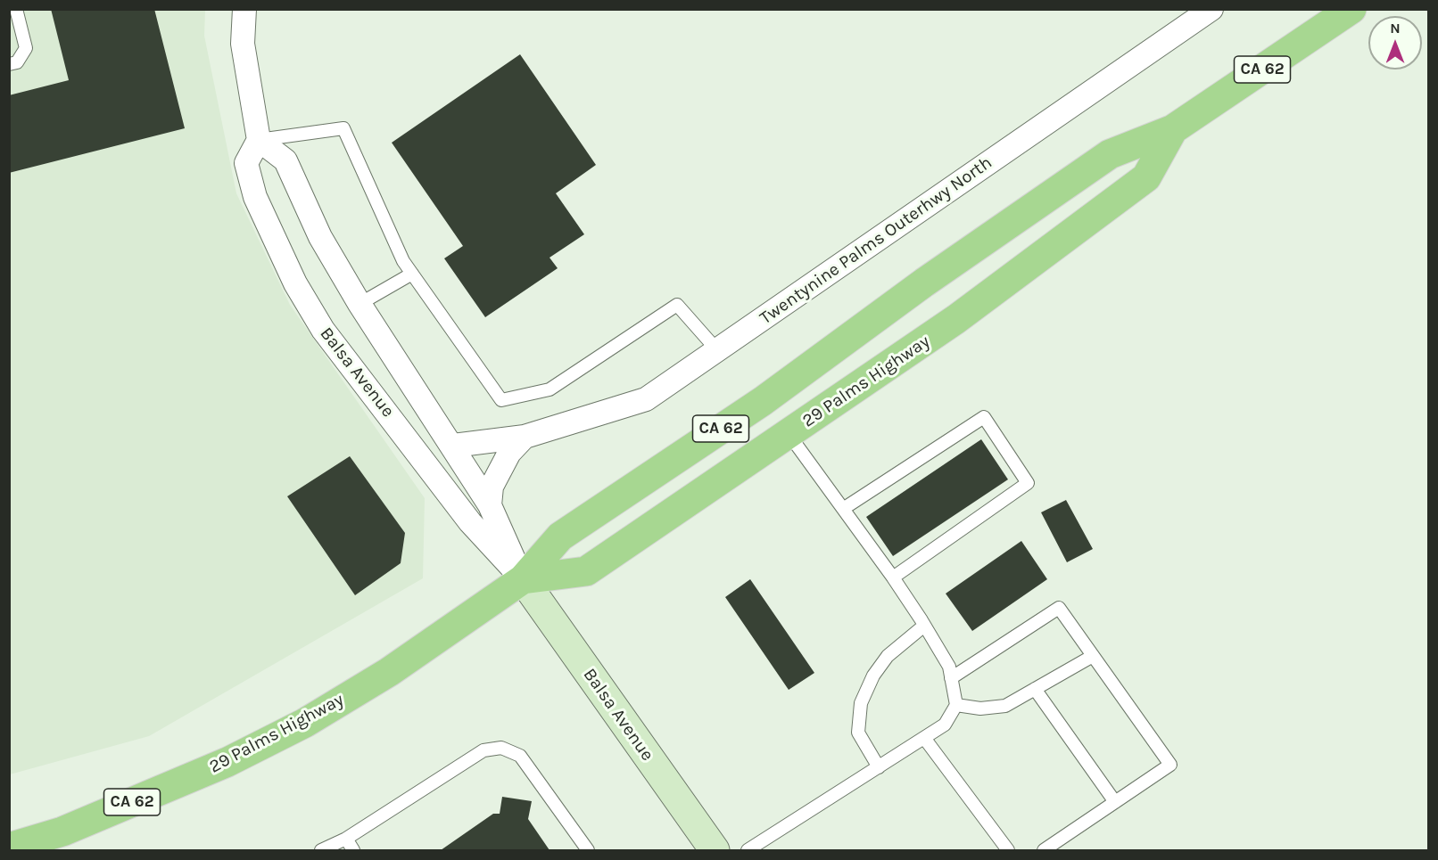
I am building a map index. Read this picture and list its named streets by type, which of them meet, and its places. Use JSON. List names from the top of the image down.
{
  "streets": {
    "main road": ["CA 62", "29 Palms Highway"],
    "street": ["Twentynine Palms Outerhwy North", "Balsa Avenue"]
  },
  "crossings": [
    ["Twentynine Palms Outerhwy North", "Balsa Avenue"],
    ["Balsa Avenue", "29 Palms Highway"]
  ],
  "north": "top"
}
